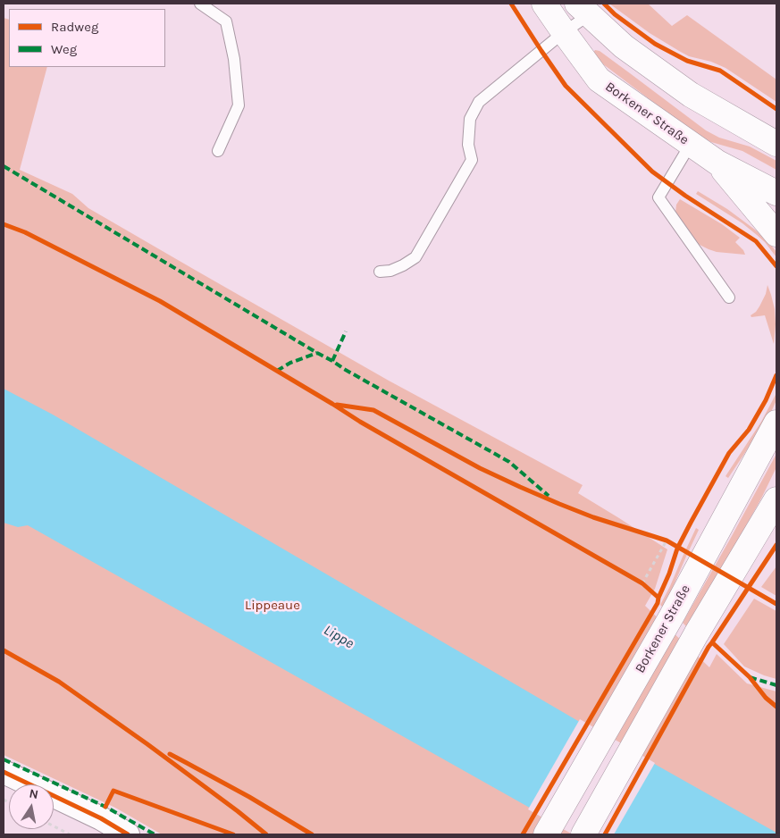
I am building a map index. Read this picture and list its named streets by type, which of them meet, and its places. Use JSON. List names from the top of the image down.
{
  "streets": {
    "main road": ["Borkener Straße"]
  },
  "water": ["Lippe"],
  "parks": ["Lippeaue"],
  "legend": ["Radweg", "Weg"],
  "north": "top"
}
